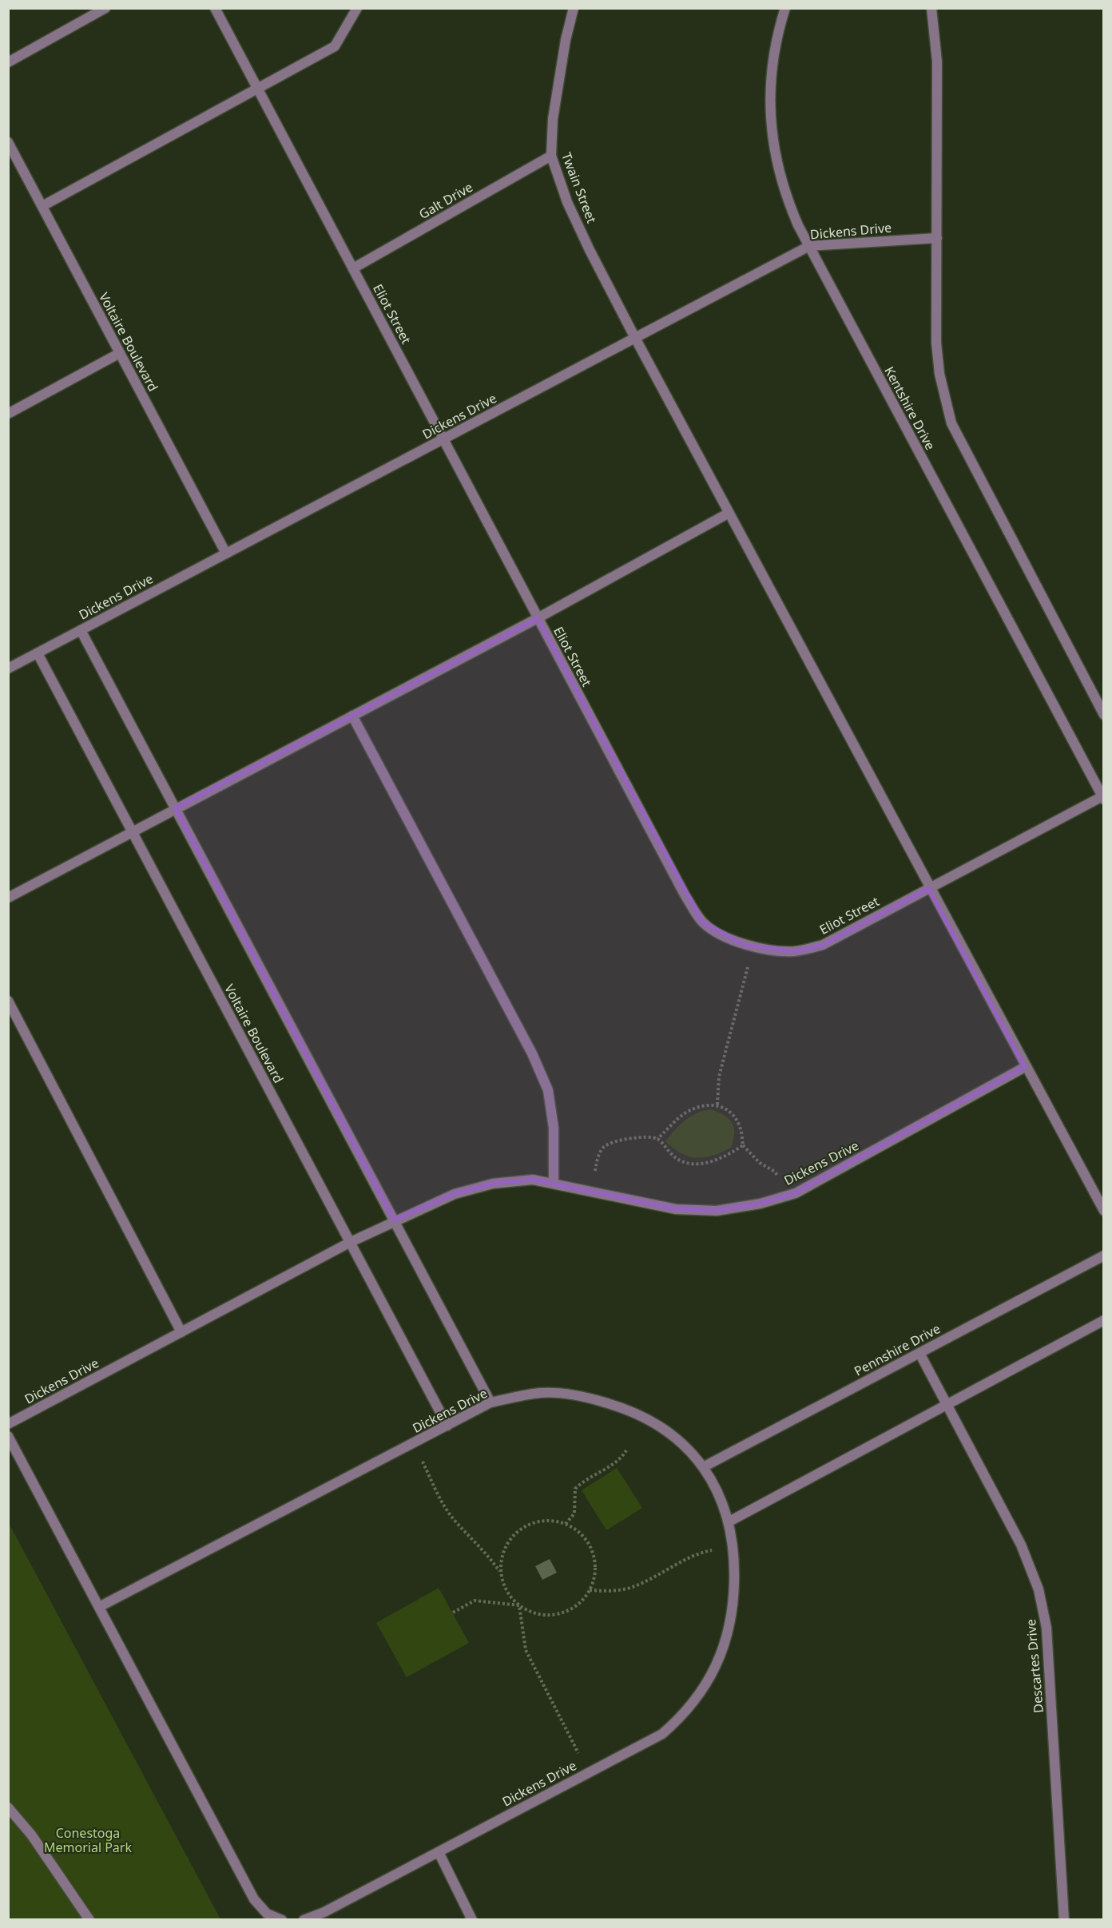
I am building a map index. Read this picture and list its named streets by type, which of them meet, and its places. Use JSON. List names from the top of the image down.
{
  "streets": {
    "street": [
      "Twain Street",
      "Galt Drive",
      "Dickens Drive",
      "Eliot Street",
      "Voltaire Boulevard",
      "Kentshire Drive",
      "Pennshire Drive",
      "Descartes Drive"
    ]
  },
  "crossings": [
    ["Twain Street", "Galt Drive"],
    ["Twain Street", "Dickens Drive"],
    ["Twain Street", "Eliot Street"],
    ["Galt Drive", "Eliot Street"],
    ["Dickens Drive", "Eliot Street"],
    ["Dickens Drive", "Voltaire Boulevard"],
    ["Dickens Drive", "Kentshire Drive"],
    ["Dickens Drive", "Pennshire Drive"],
    ["Eliot Street", "Kentshire Drive"],
    ["Pennshire Drive", "Descartes Drive"]
  ],
  "parks": ["Conestoga Memorial Park"]
}
